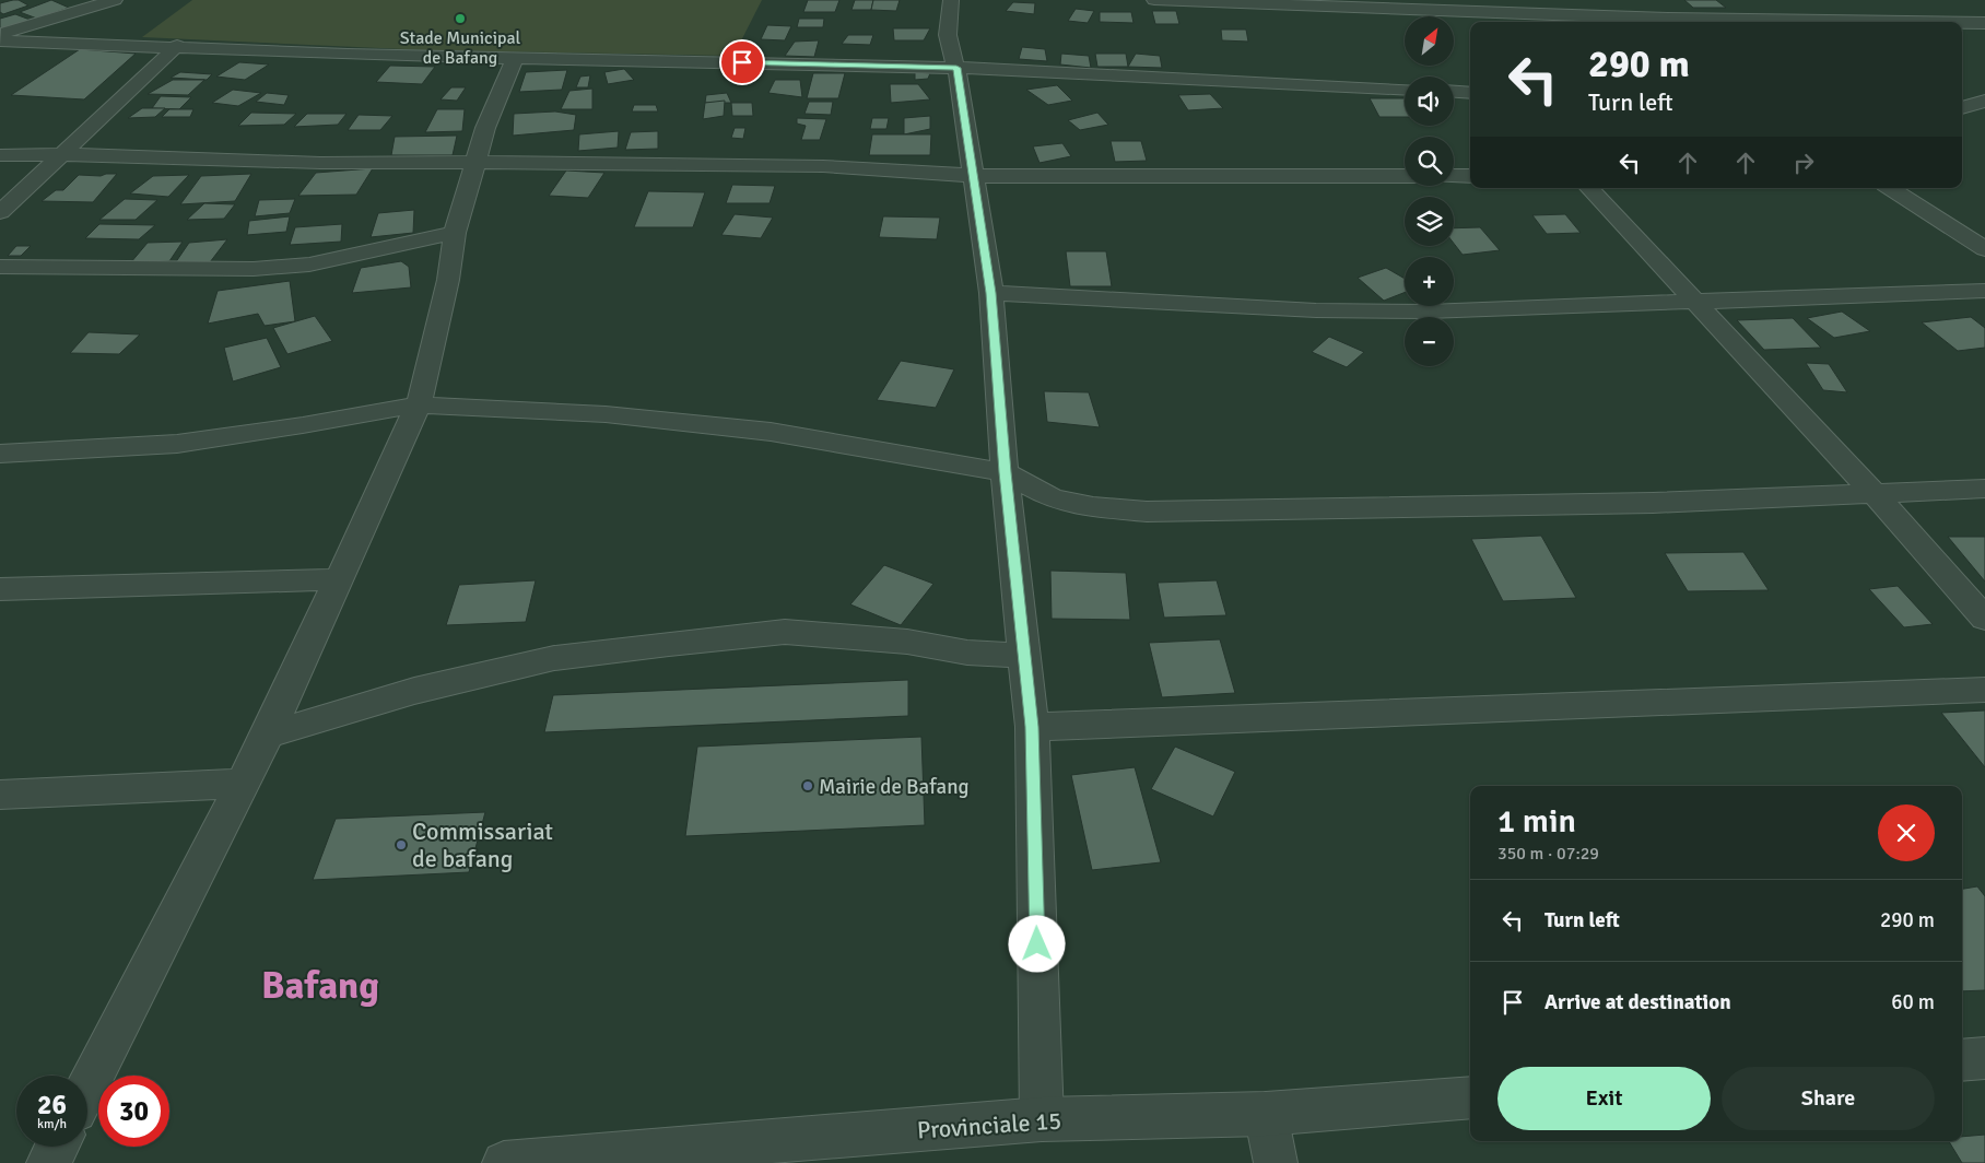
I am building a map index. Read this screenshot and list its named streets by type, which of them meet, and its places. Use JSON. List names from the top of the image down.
{
  "streets": {
    "street": ["Provinciale 15"]
  },
  "districts": ["Bafang"],
  "places": ["Stade Municipal de Bafang", "Mairie de Bafang", "Commissariat de bafang"],
  "north": "top right",
  "page": {
    "map_buttons": ["+", "−"],
    "turn": ["290 m", "Turn left"],
    "heading": ["1 min", "350 m · 07:29"],
    "list": [
      {
        "name": "Turn left",
        "value": "290 m"
      },
      {
        "name": "Arrive at destination",
        "value": "60 m"
      }
    ],
    "buttons": ["Exit", "Share"],
    "speed": "26 km/h",
    "limit": "30"
  }
}
